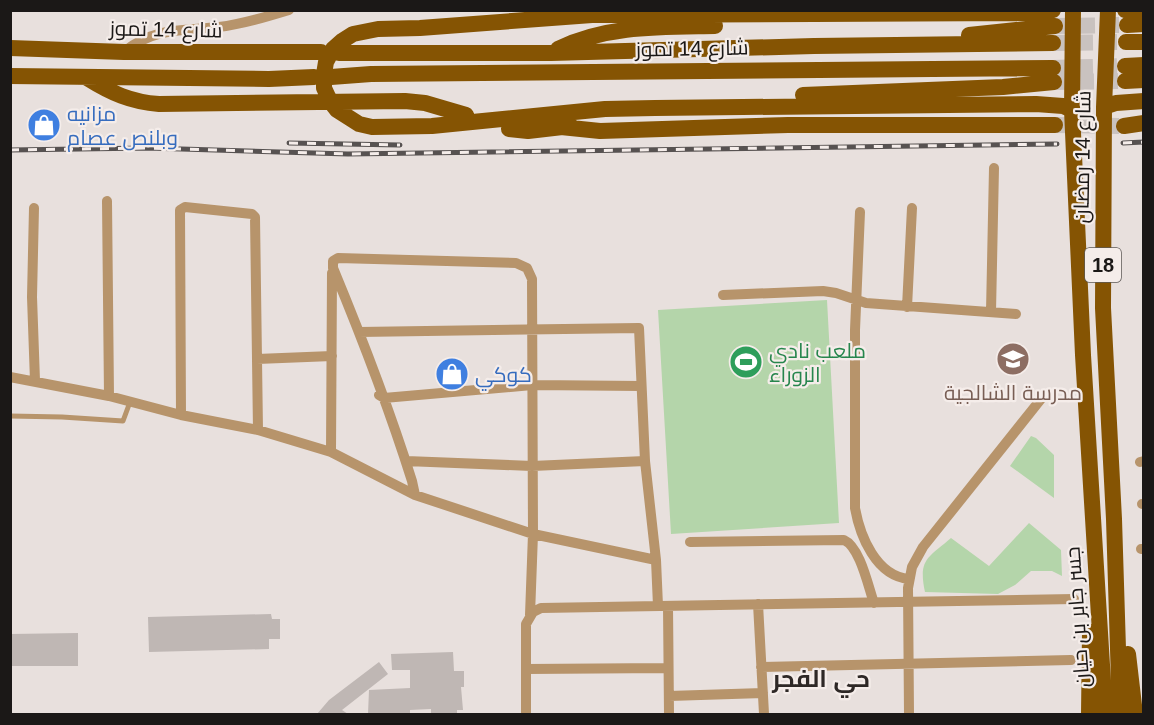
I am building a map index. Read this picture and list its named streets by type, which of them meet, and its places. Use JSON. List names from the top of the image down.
{
  "streets": {
    "main road": [
      "شارع 14 تموز",
      "شارع 14 رمضان",
      "18",
      "جسر جابر بن حيان"
    ]
  },
  "crossings": [
    ["شارع 14 رمضان", "جسر جابر بن حيان"]
  ],
  "districts": ["حي الفجر"],
  "places": {
    "shop": ["مزانيه وبلنص عصام", "كوكي"],
    "school or university": ["مدرسة الشالجية"],
    "sports": ["ملعب نادي الزوراء"]
  }
}
